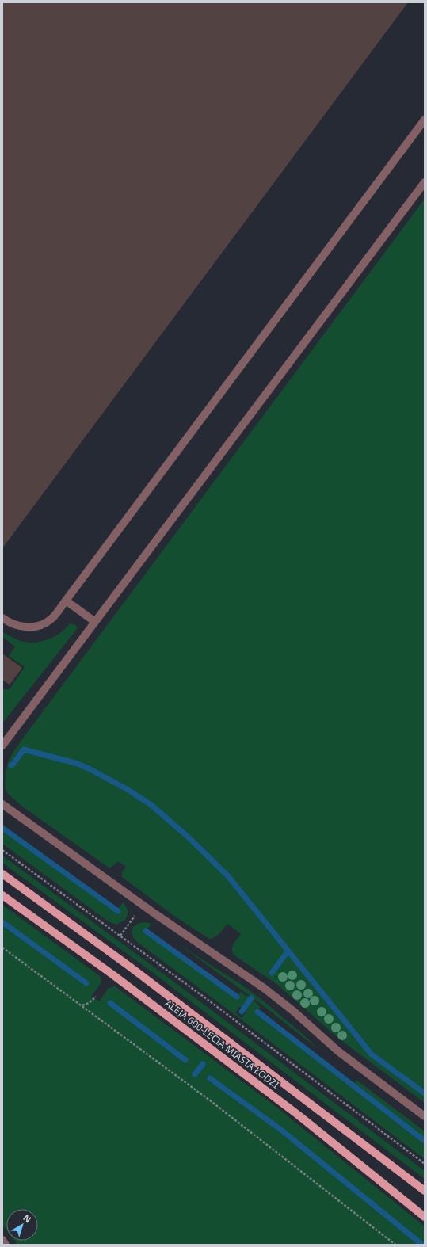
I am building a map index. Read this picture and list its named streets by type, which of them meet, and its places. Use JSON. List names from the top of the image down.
{
  "streets": {
    "main road": ["ALEJA 600-LECIA MIASTA ŁODZI"]
  },
  "north": "top right"
}
